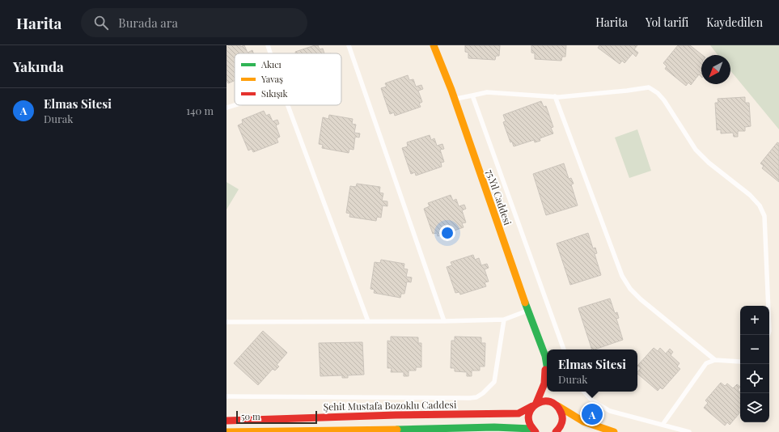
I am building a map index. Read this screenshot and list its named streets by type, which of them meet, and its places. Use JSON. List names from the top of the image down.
{
  "streets": {
    "street": ["75.Yıl Caddesi", "Şehit Mustafa Bozoklu Caddesi"]
  },
  "crossings": [
    ["75.Yıl Caddesi", "Şehit Mustafa Bozoklu Caddesi"]
  ],
  "legend": ["Akıcı", "Yavaş", "Sıkışık"],
  "scale_bar": "50 m",
  "north": "bottom left",
  "page": {
    "header": "Harita",
    "search": "Burada ara",
    "nav": ["Harita", "Yol tarifi", "Kaydedilen"],
    "heading": "Yakında",
    "list": [
      {
        "mark": "A",
        "name": "Elmas Sitesi",
        "note": "Durak",
        "value": "140 m"
      }
    ],
    "map_buttons": ["+", "−"],
    "popup": ["Elmas Sitesi", "Durak"],
    "pins": "A",
    "scale": "50 m"
  }
}
